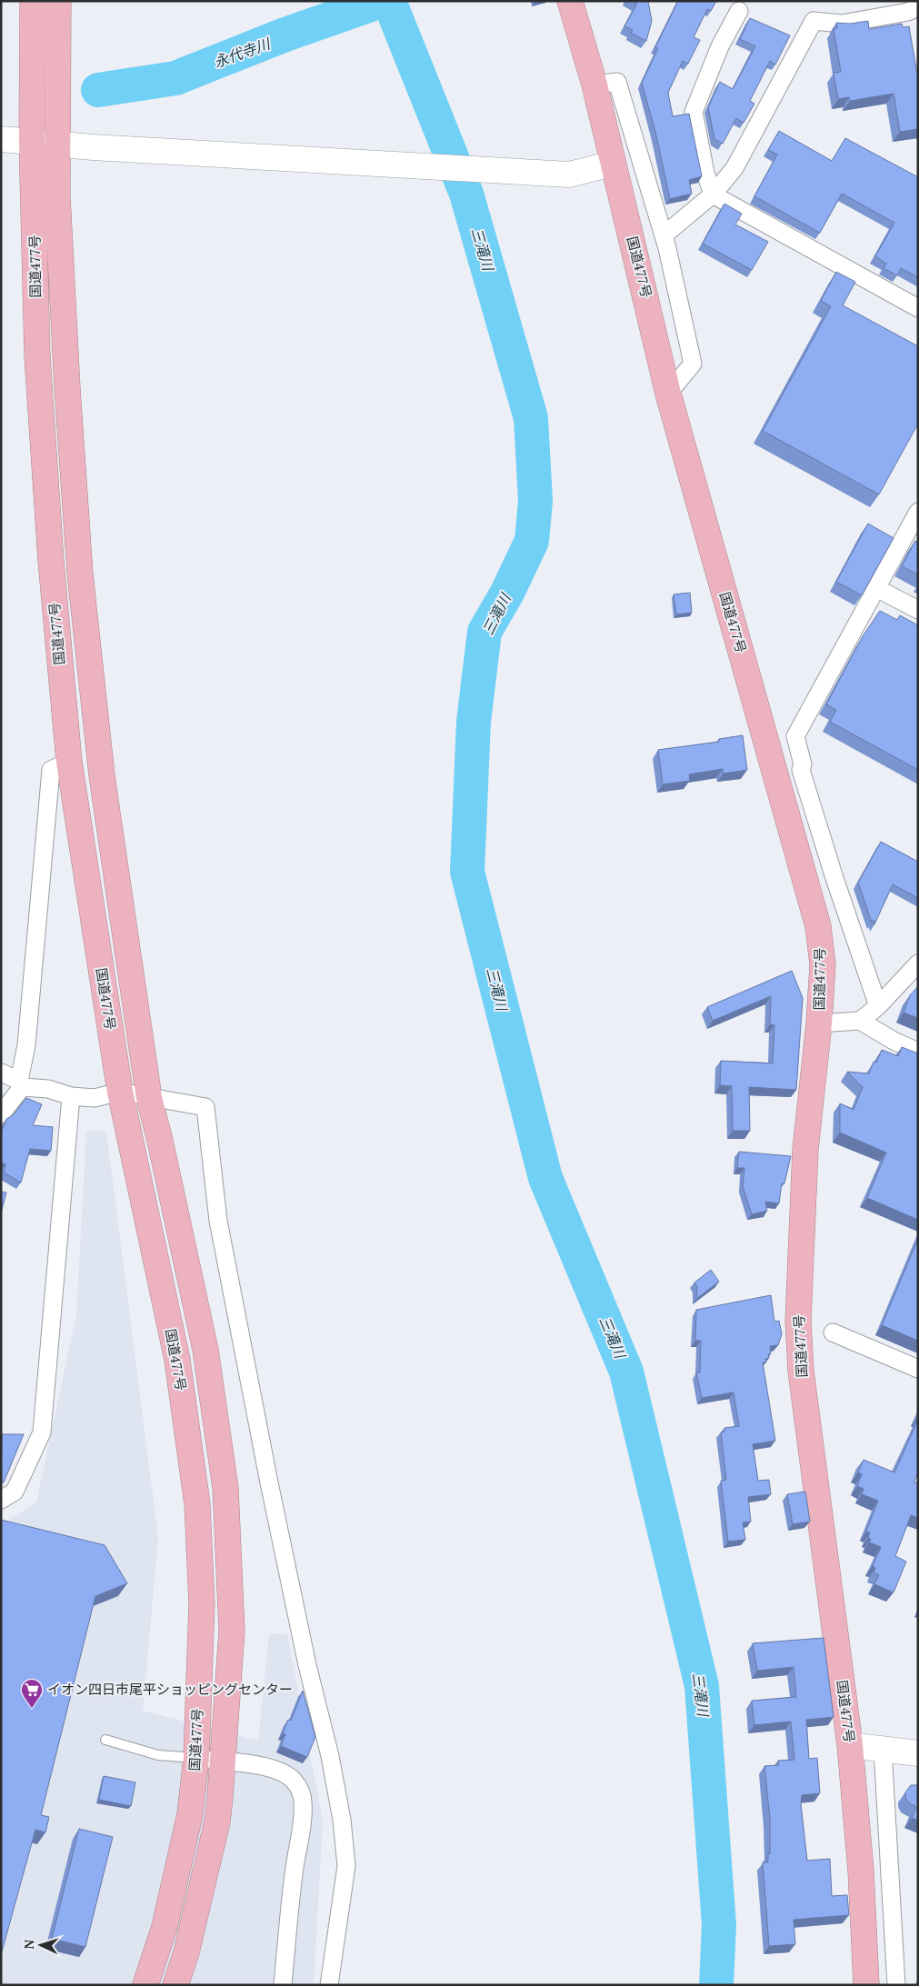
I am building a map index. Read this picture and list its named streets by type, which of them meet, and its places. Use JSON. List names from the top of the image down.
{
  "streets": {
    "highway": ["国道477号"]
  },
  "water": ["永代寺川", "三滝川"],
  "places": {
    "supermarket": ["イオン四日市尾平ショッピングセンター"]
  },
  "north": "left"
}
